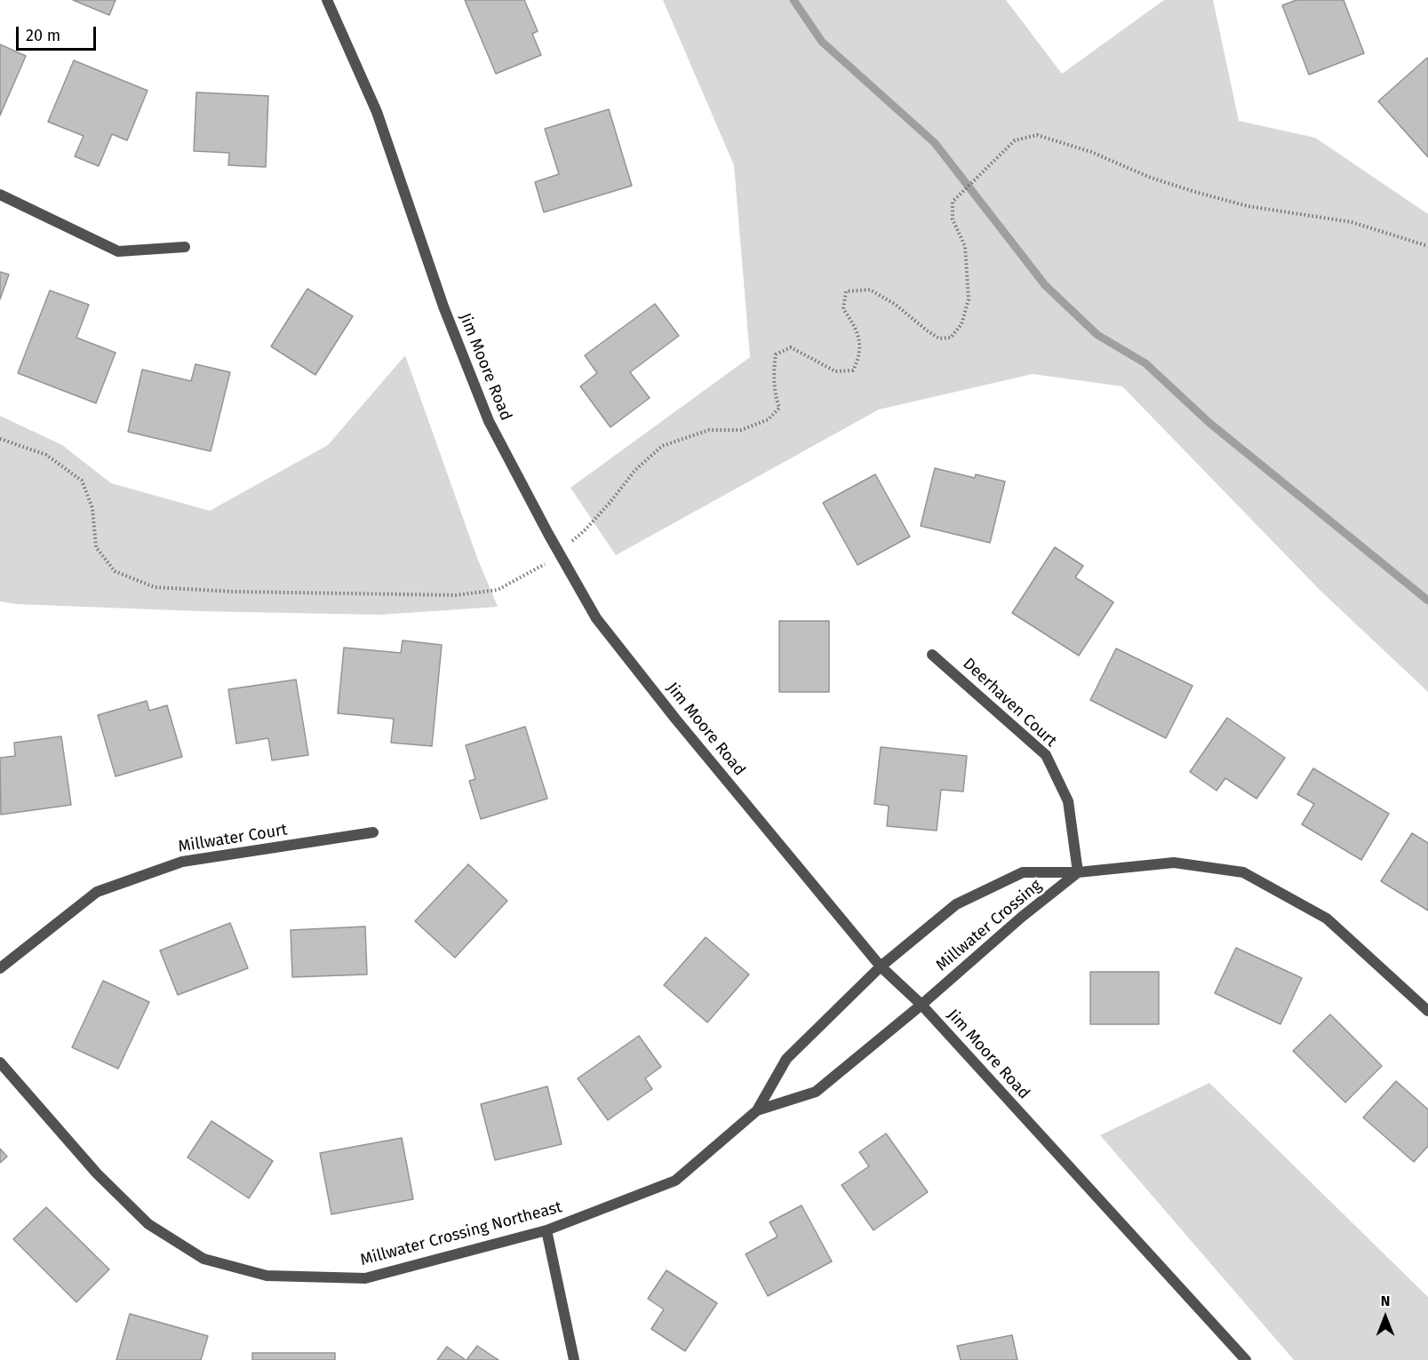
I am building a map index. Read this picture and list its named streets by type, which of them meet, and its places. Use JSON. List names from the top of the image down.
{
  "streets": {
    "street": [
      "Jim Moore Road",
      "Deerhaven Court",
      "Millwater Court",
      "Millwater Crossing",
      "Millwater Crossing Northeast"
    ]
  },
  "crossings": [
    ["Jim Moore Road", "Millwater Crossing"],
    ["Jim Moore Road", "Millwater Crossing Northeast"],
    ["Deerhaven Court", "Millwater Crossing"],
    ["Millwater Crossing", "Millwater Crossing Northeast"]
  ],
  "scale_bar": "20 m",
  "north": "top"
}
